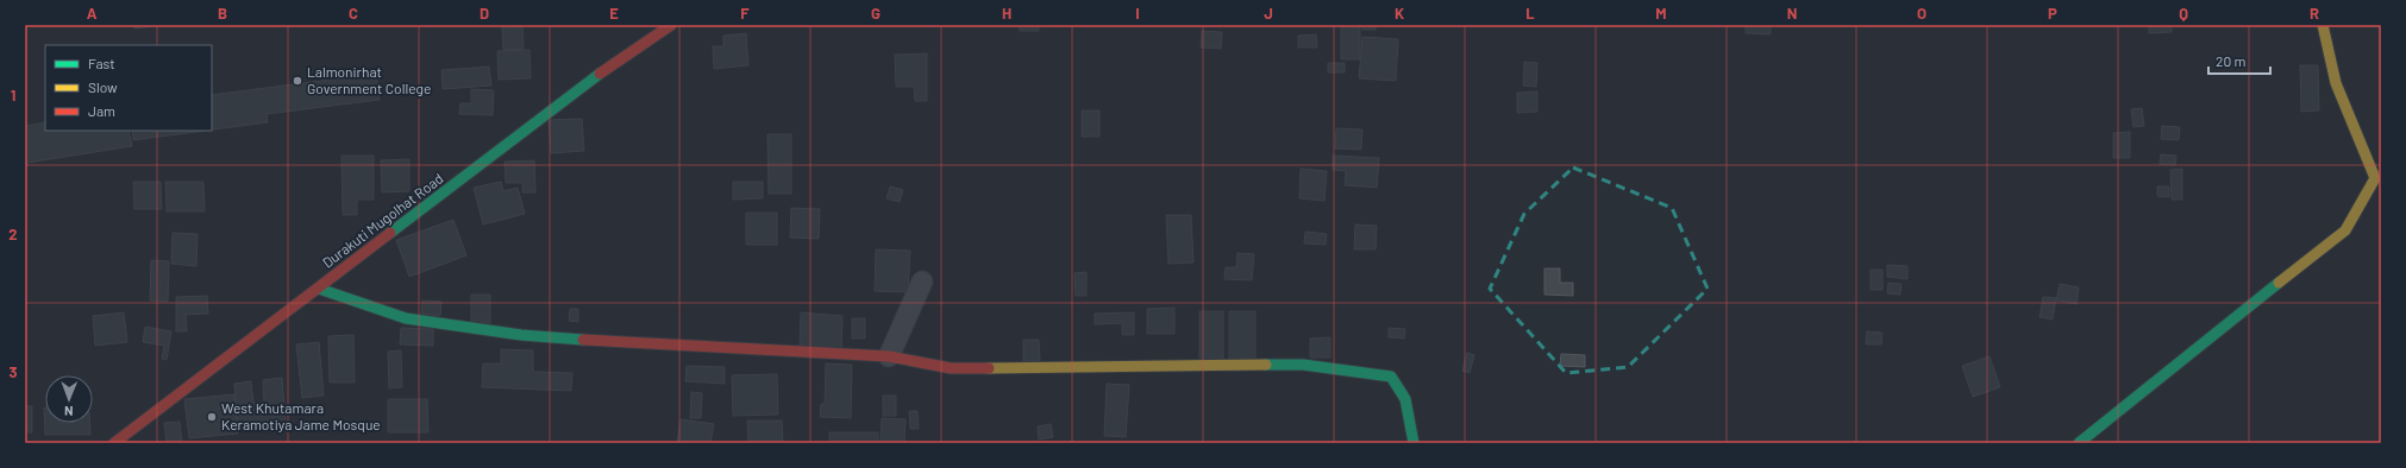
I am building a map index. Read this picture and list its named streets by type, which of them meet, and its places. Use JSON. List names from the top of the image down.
{
  "streets": {
    "street": ["Durakuti Mugolhat Road"]
  },
  "places": ["Lalmonirhat Government College", "West Khutamara Keramotiya Jame Mosque"],
  "legend": ["Fast", "Slow", "Jam"],
  "scale_bar": "20 m",
  "north": "bottom",
  "grid": {
    "columns": [
      "A",
      "B",
      "C",
      "D",
      "E",
      "F",
      "G",
      "H",
      "I",
      "J",
      "K",
      "L",
      "M",
      "N",
      "O",
      "P",
      "Q",
      "R"
    ],
    "rows": ["1", "2", "3"]
  }
}
